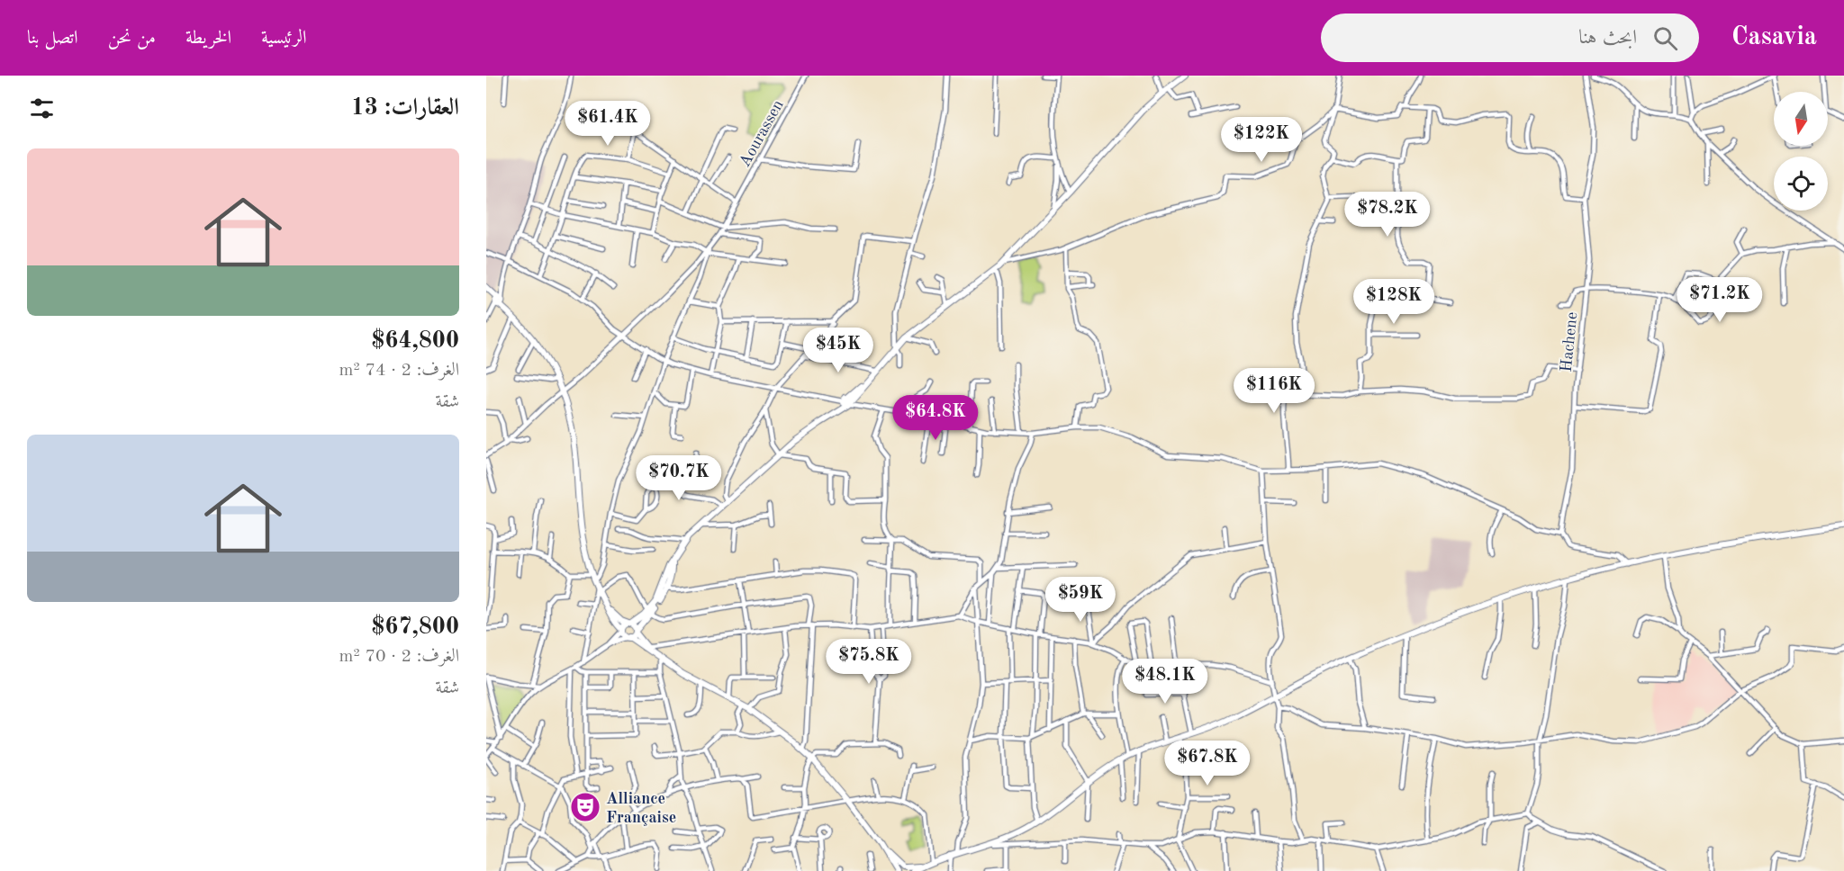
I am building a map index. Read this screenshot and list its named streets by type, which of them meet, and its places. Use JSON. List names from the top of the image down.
{
  "streets": {
    "street": ["Aourassen", "Hachene"]
  },
  "places": {
    "theatre": ["Alliance Française"]
  },
  "north": "bottom",
  "page": {
    "header": "Casavia",
    "search": "ابحث هنا",
    "nav": [
      "الرئيسية",
      "الخريطة",
      "من نحن",
      "اتصل بنا"
    ],
    "heading": "العقارات: 13",
    "price": [
      "$61.4K",
      "$122K",
      "$78.2K",
      "$71.2K",
      "$128K",
      "$45K",
      "$116K",
      "$64.8K",
      "$70.7K",
      "$59K",
      "$75.8K",
      "$48.1K",
      "$67.8K"
    ],
    "list": [
      {
        "name": "$64,800",
        "note": "الغرف: 2 · 74 m² · شقة"
      },
      {
        "name": "$67,800",
        "note": "الغرف: 2 · 70 m² · شقة"
      }
    ]
  }
}
